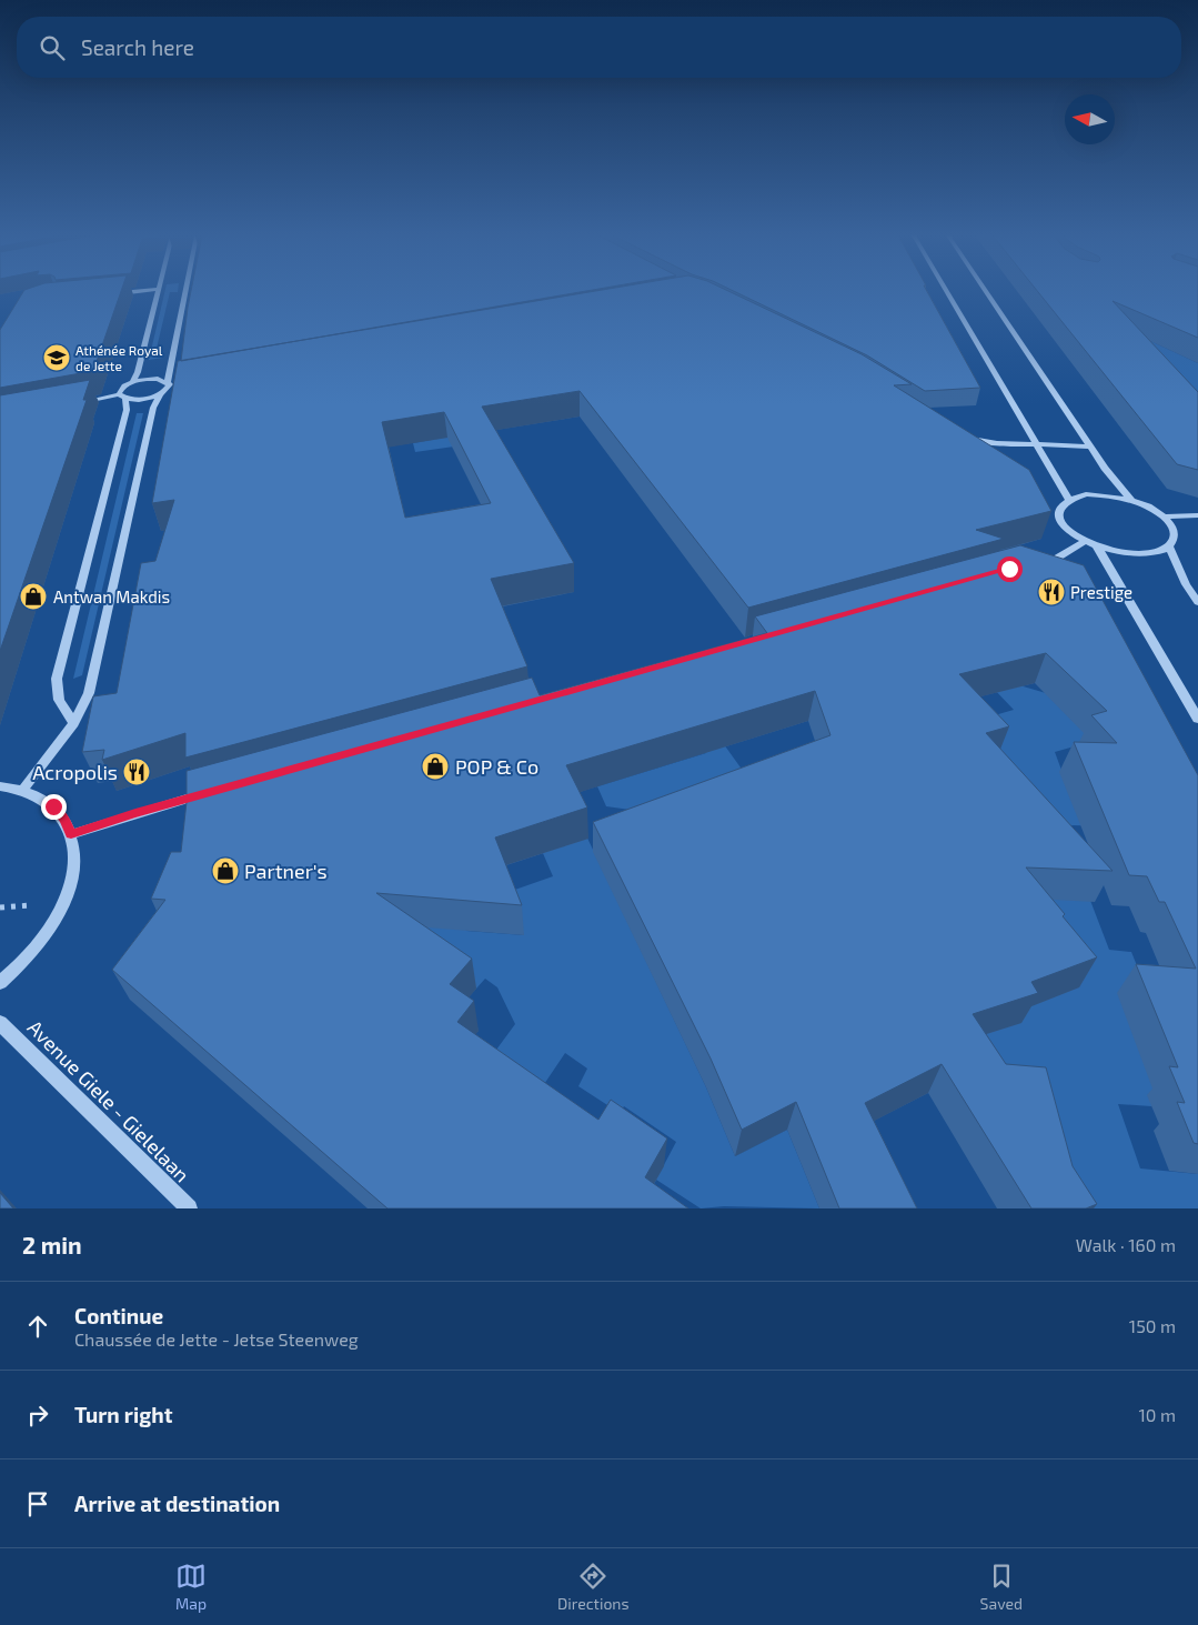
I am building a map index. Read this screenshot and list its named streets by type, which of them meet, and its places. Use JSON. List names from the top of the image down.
{
  "streets": {
    "street": ["Avenue Giele - Gielelaan"]
  },
  "places": {
    "school or university": ["Athénée Royal de Jette"],
    "restaurant": ["Prestige", "Acropolis"],
    "shop": ["Antwan Makdis", "POP & Co", "Partner's"]
  },
  "north": "left",
  "page": {
    "search": "Search here",
    "heading": ["2 min", "Walk · 160 m"],
    "list": [
      ["Continue", "Chaussée de Jette - Jetse Steenweg", "150 m"],
      ["Turn right", "10 m"],
      "Arrive at destination"
    ],
    "nav": ["Map", "Directions", "Saved"]
  }
}
